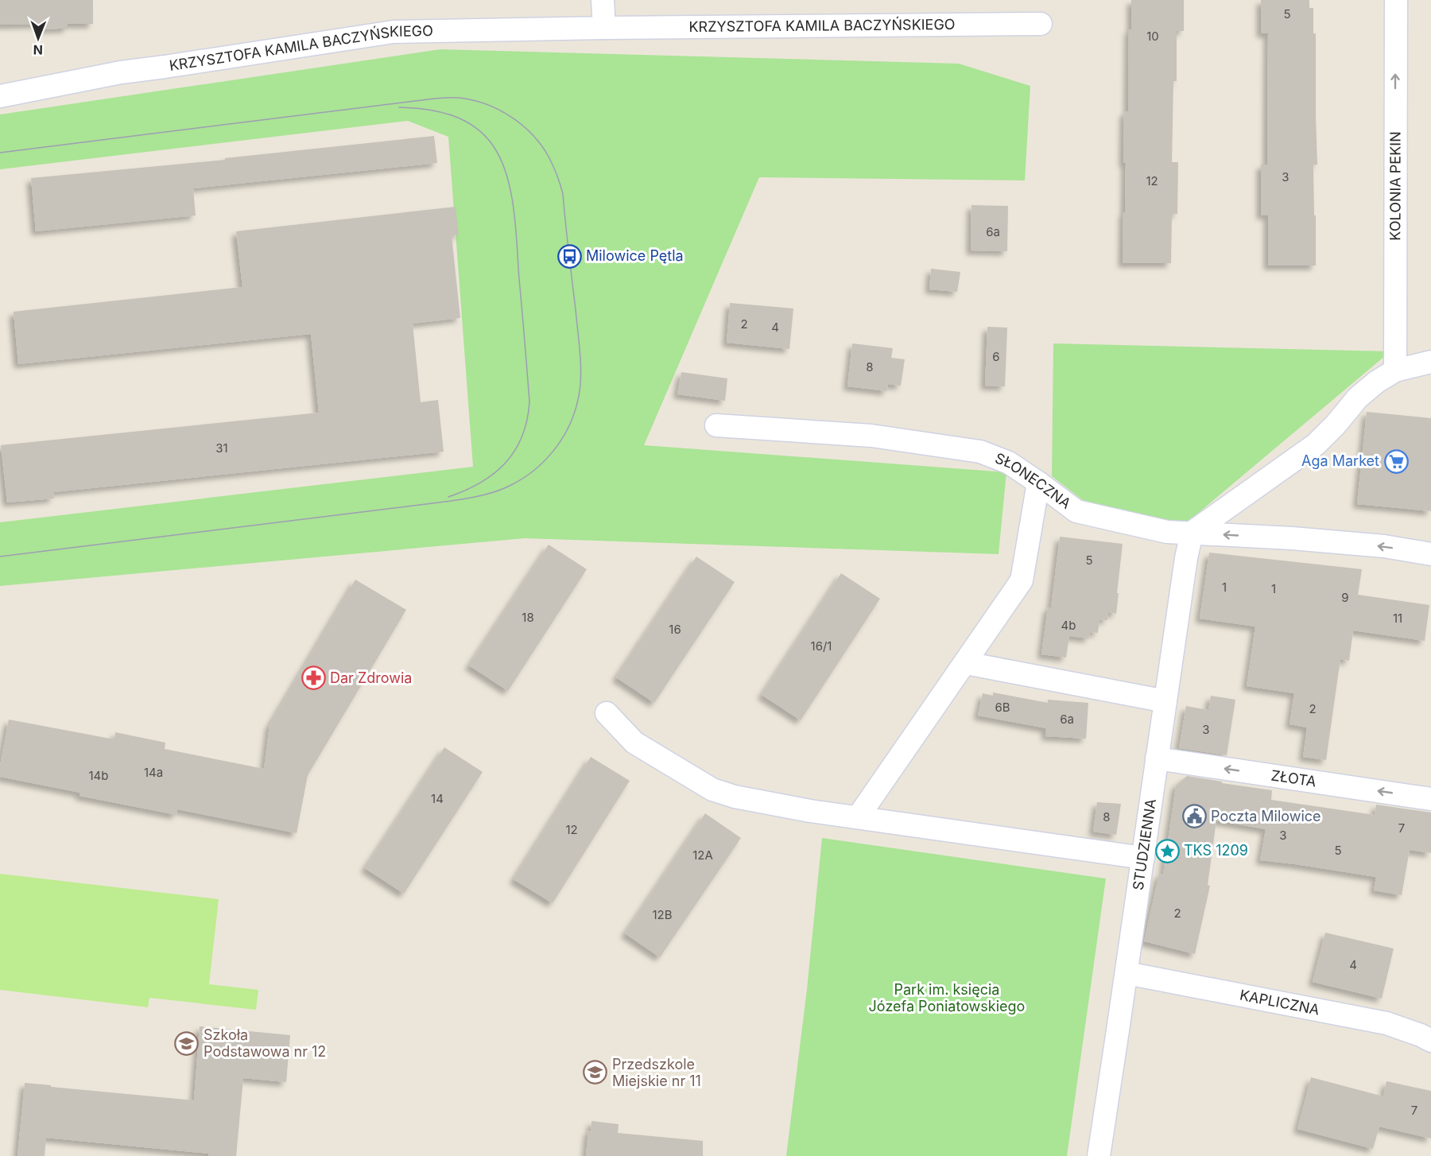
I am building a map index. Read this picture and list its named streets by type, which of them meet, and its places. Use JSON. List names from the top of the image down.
{
  "streets": {
    "street": [
      "KRZYSZTOFA KAMILA BACZYŃSKIEGO",
      "KOLONIA PEKIN",
      "SŁONECZNA",
      "ZŁOTA",
      "STUDZIENNA",
      "KAPLICZNA"
    ]
  },
  "crossings": [
    ["SŁONECZNA", "STUDZIENNA"],
    ["ZŁOTA", "STUDZIENNA"],
    ["STUDZIENNA", "KAPLICZNA"]
  ],
  "one_way": ["KOLONIA PEKIN", "ZŁOTA"],
  "parks": ["Park im. księcia Józefa Poniatowskiego"],
  "places": {
    "bus stop": ["Milowice Pętla"],
    "supermarket": ["Aga Market"],
    "pharmacy": ["Dar Zdrowia"],
    "public building": ["Poczta Milowice"],
    "place": ["TKS 1209"],
    "school or university": ["Szkoła Podstawowa nr 12", "Przedszkole Miejskie nr 11"]
  },
  "house_numbers": [
    "5",
    "10",
    "3",
    "12",
    "6a",
    "2",
    "4",
    "6",
    "8",
    "31",
    "5",
    "1",
    "1",
    "9",
    "18",
    "11",
    "4b",
    "16",
    "16/1",
    "6B",
    "2",
    "6a",
    "3",
    "14a",
    "14b",
    "14",
    "8",
    "7",
    "12",
    "3",
    "5",
    "12A",
    "2",
    "12B",
    "4",
    "7"
  ],
  "north": "bottom"
}
